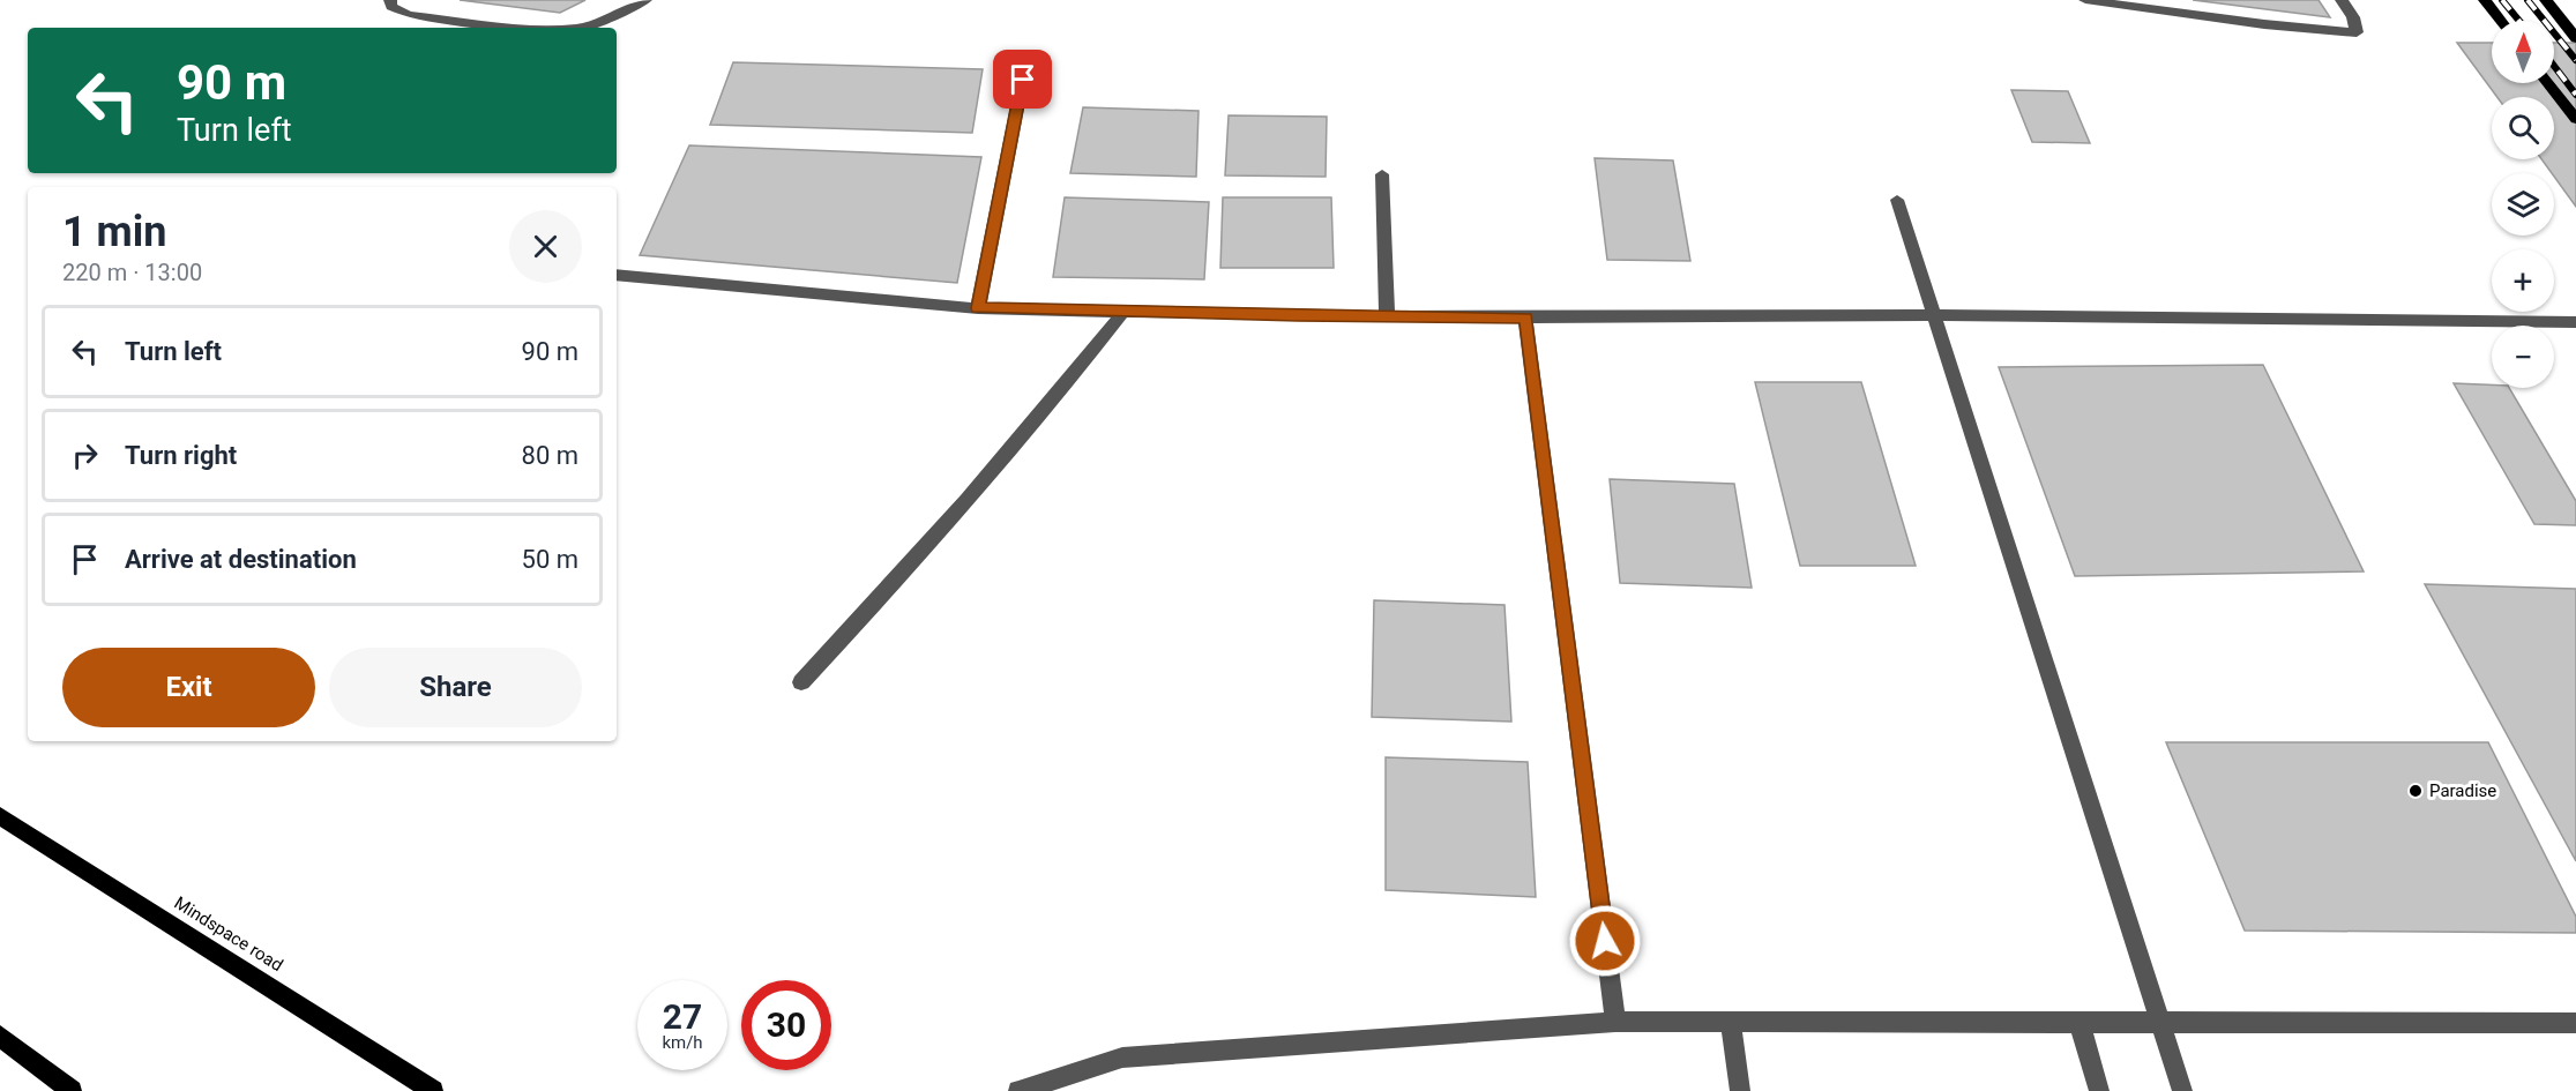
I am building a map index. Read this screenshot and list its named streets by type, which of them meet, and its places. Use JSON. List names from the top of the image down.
{
  "streets": {
    "main road": ["Mindspace road"]
  },
  "places": ["Paradise"],
  "north": "top",
  "page": {
    "map_buttons": ["+", "−"],
    "turn": ["90 m", "Turn left"],
    "heading": ["1 min", "220 m · 13:00"],
    "list": [
      {
        "name": "Turn left",
        "value": "90 m"
      },
      {
        "name": "Turn right",
        "value": "80 m"
      },
      {
        "name": "Arrive at destination",
        "value": "50 m"
      }
    ],
    "buttons": ["Exit", "Share"],
    "speed": "27 km/h",
    "limit": "30"
  }
}
